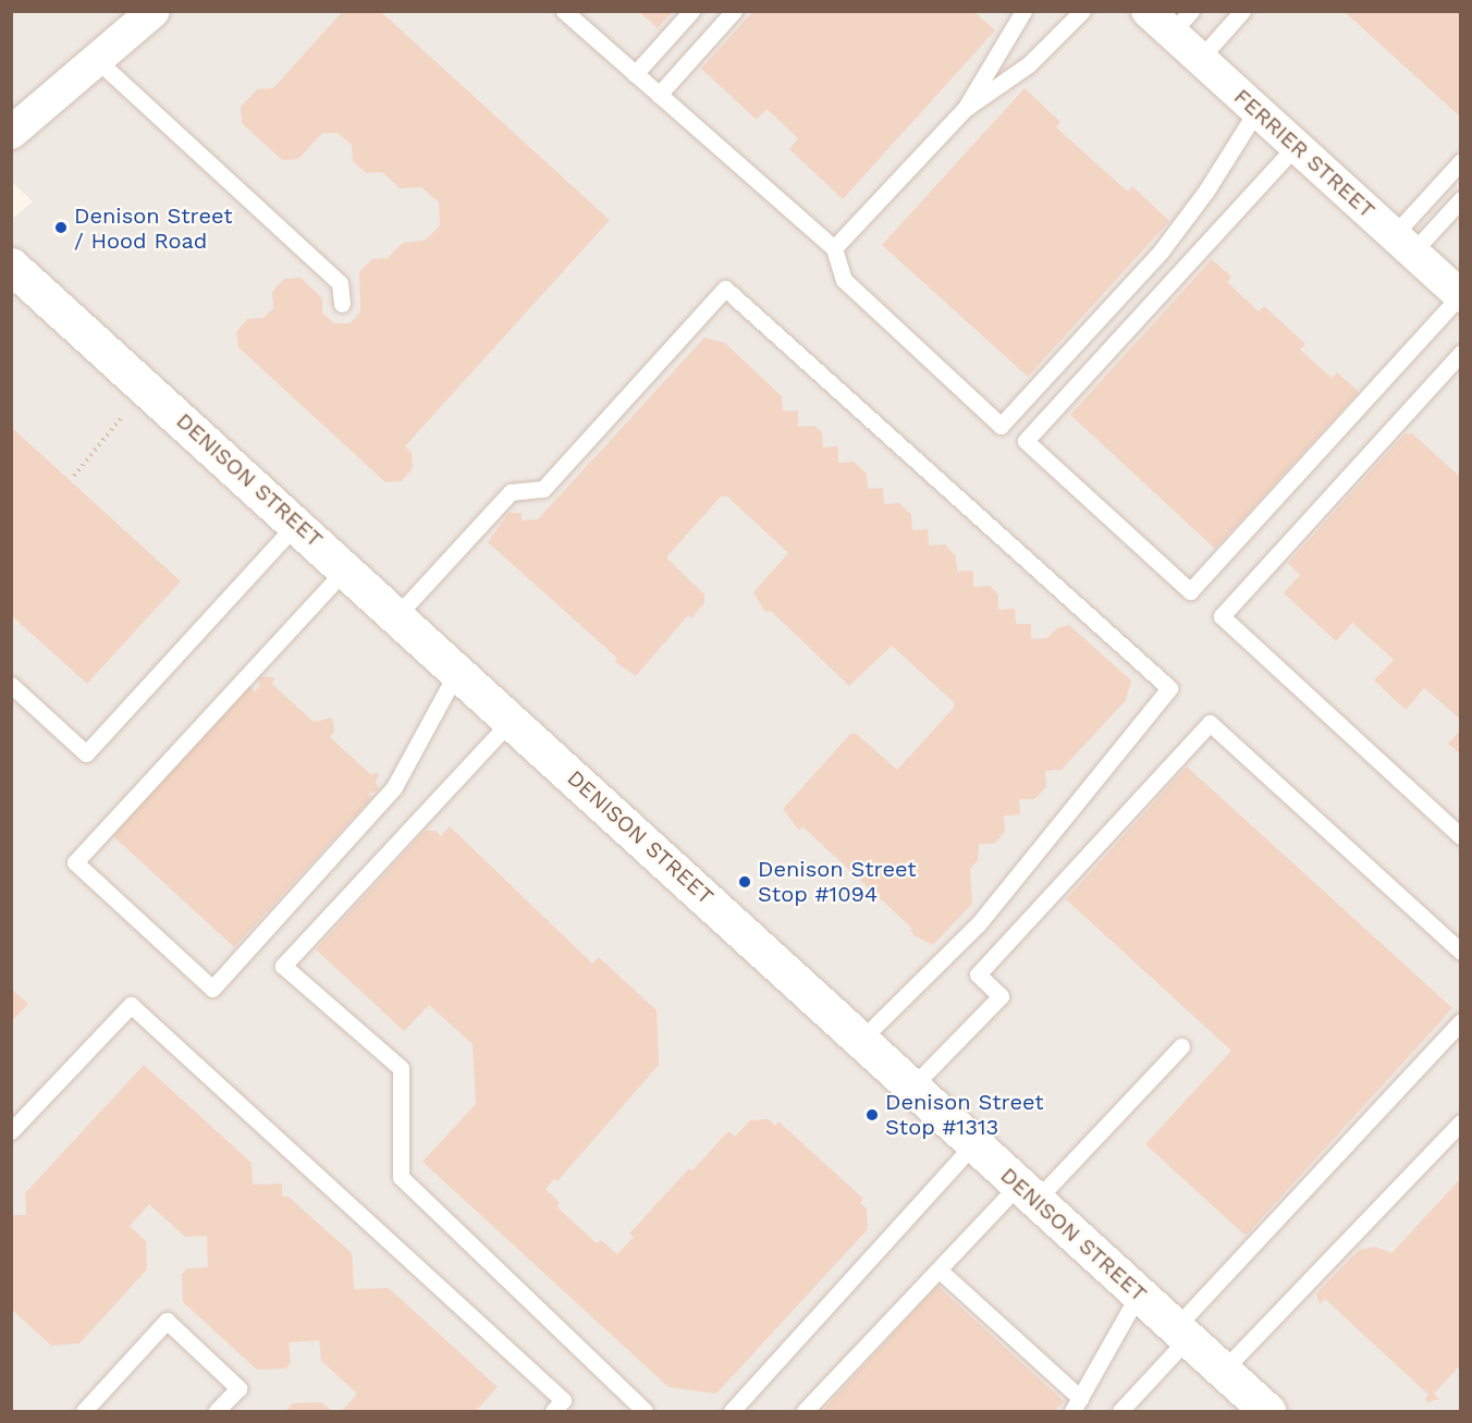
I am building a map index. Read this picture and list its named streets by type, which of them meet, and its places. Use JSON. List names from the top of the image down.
{
  "streets": {
    "street": ["FERRIER STREET", "DENISON STREET"]
  },
  "places": ["Denison Street / Hood Road", "Denison Street Stop #1094", "Denison Street Stop #1313"]
}
